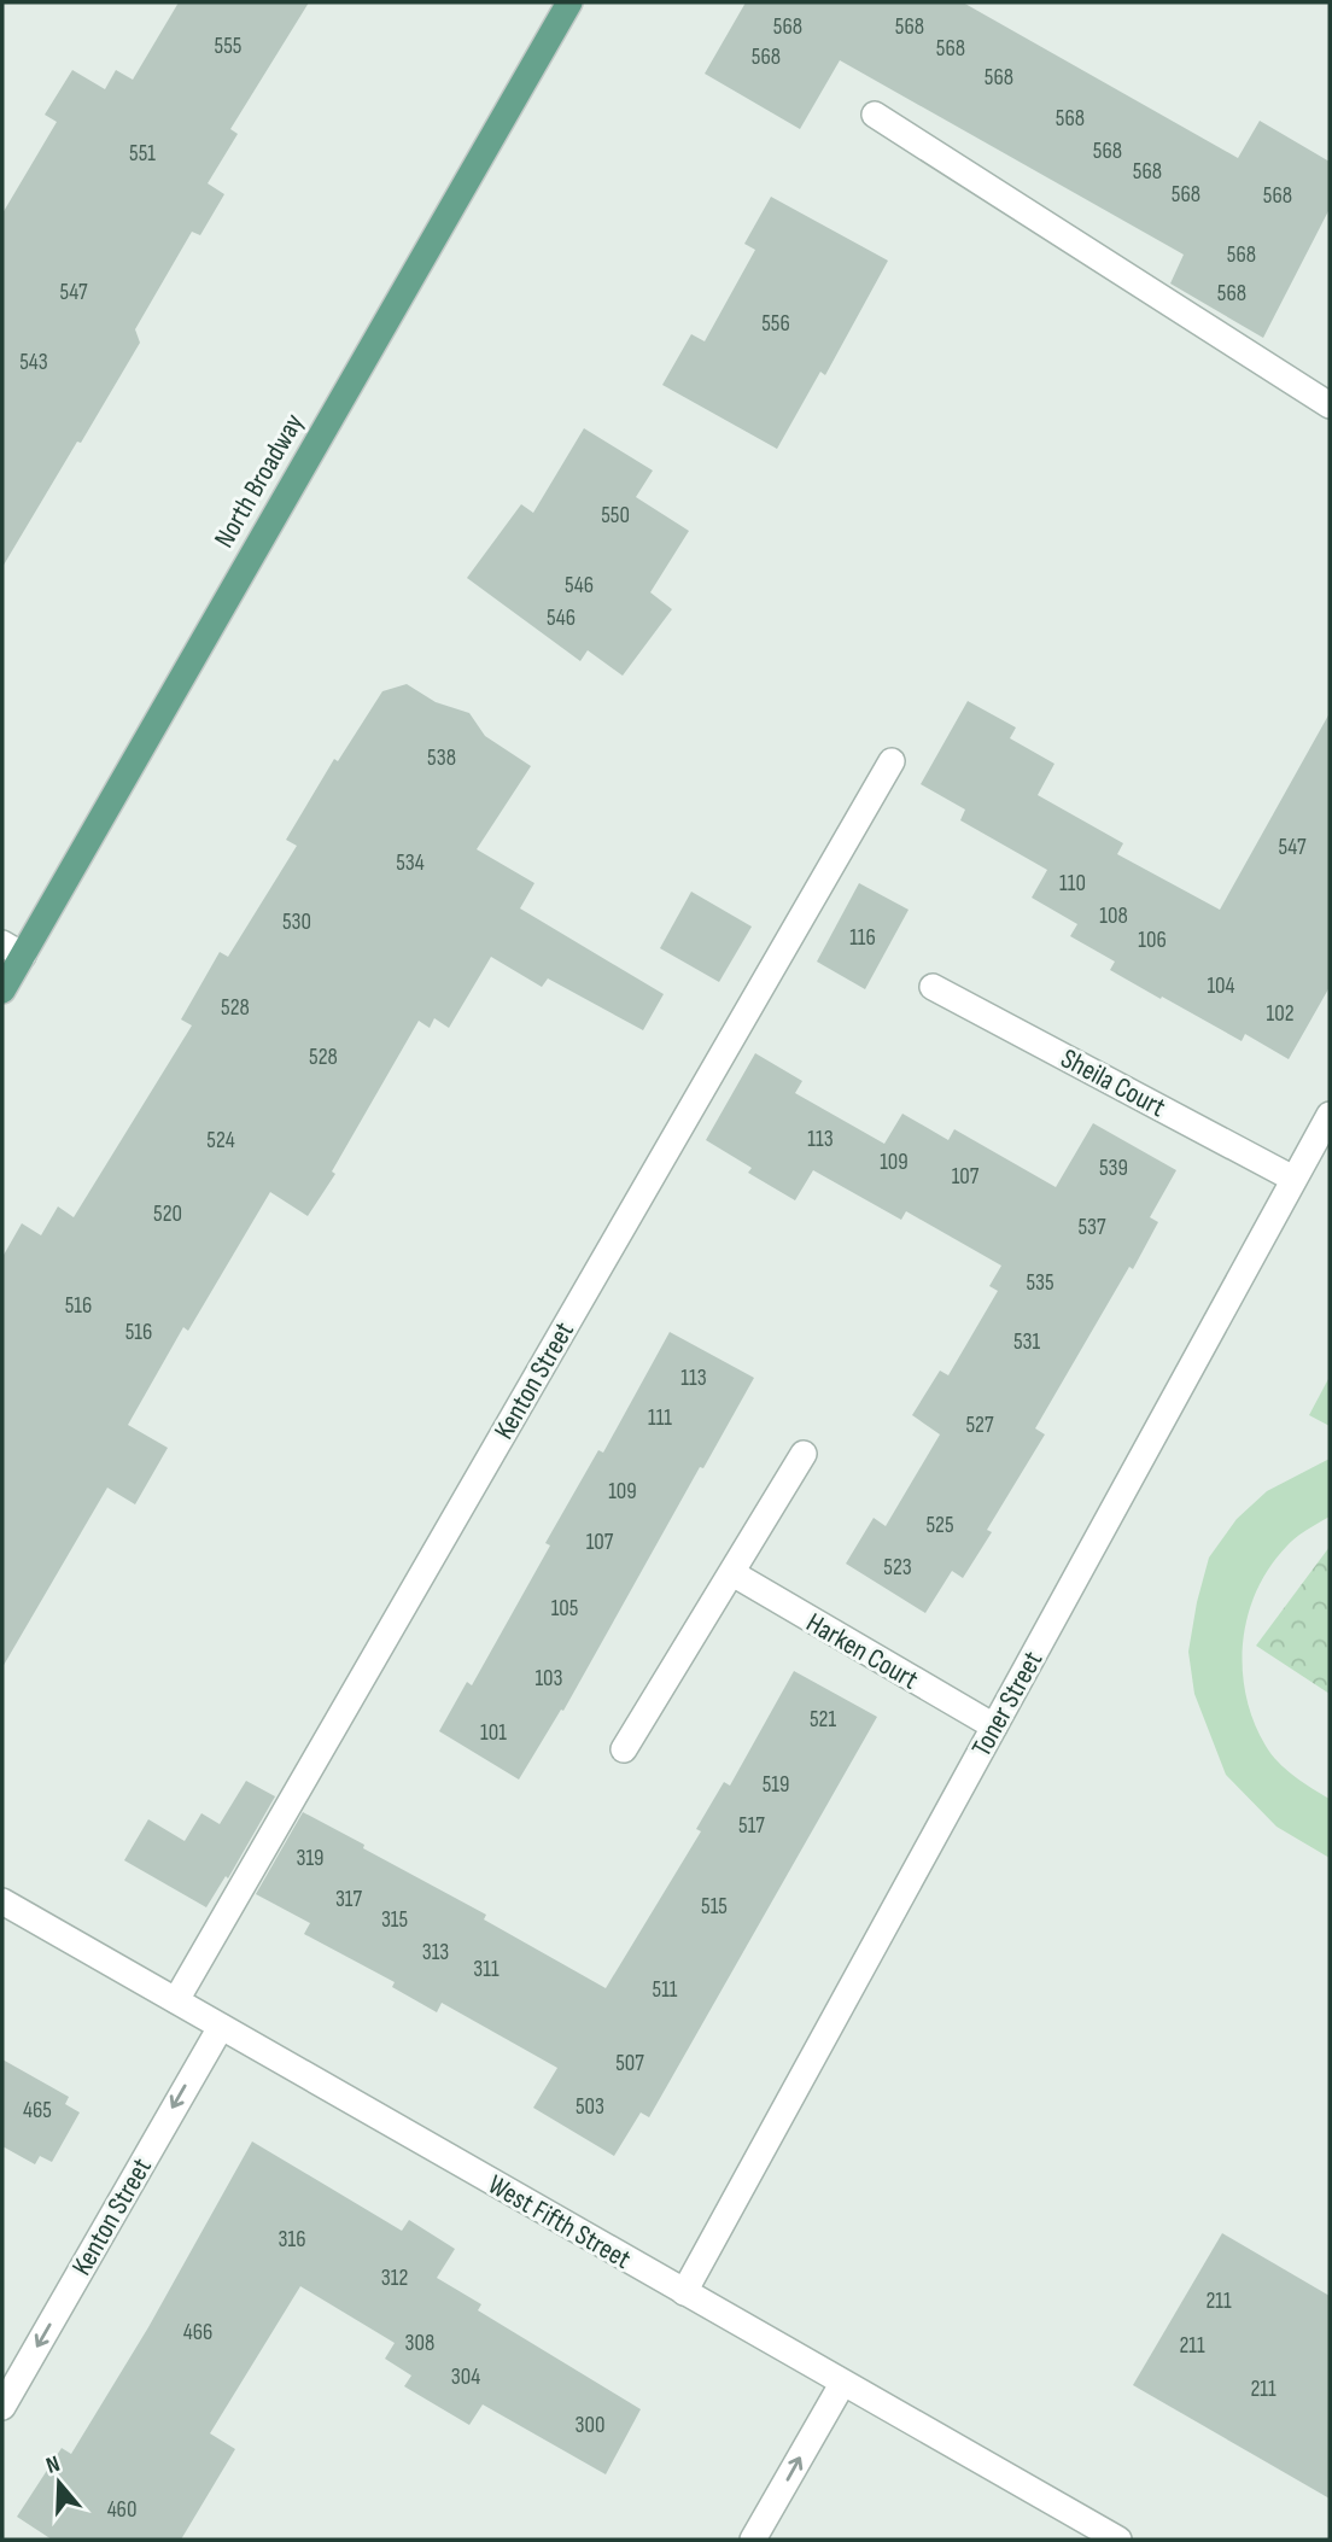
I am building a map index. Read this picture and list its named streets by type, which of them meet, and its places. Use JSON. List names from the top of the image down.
{
  "streets": {
    "main road": ["North Broadway"],
    "street": [
      "Sheila Court",
      "Kenton Street",
      "Harken Court",
      "Toner Street",
      "West Fifth Street"
    ]
  },
  "crossings": [
    ["Sheila Court", "Toner Street"],
    ["Kenton Street", "West Fifth Street"],
    ["Harken Court", "Toner Street"],
    ["Toner Street", "West Fifth Street"]
  ],
  "house_numbers": [
    "568",
    "568",
    "555",
    "568",
    "568",
    "568",
    "568",
    "568",
    "551",
    "568",
    "568",
    "568",
    "568",
    "547",
    "568",
    "556",
    "543",
    "550",
    "546",
    "546",
    "538",
    "547",
    "534",
    "110",
    "108",
    "530",
    "116",
    "106",
    "104",
    "528",
    "102",
    "528",
    "113",
    "524",
    "109",
    "539",
    "107",
    "520",
    "537",
    "535",
    "516",
    "516",
    "531",
    "113",
    "111",
    "527",
    "109",
    "525",
    "107",
    "523",
    "105",
    "103",
    "521",
    "101",
    "519",
    "517",
    "319",
    "317",
    "515",
    "315",
    "313",
    "311",
    "511",
    "507",
    "503",
    "465",
    "316",
    "312",
    "211",
    "466",
    "308",
    "211",
    "304",
    "211",
    "300",
    "460"
  ],
  "north": "top"
}
